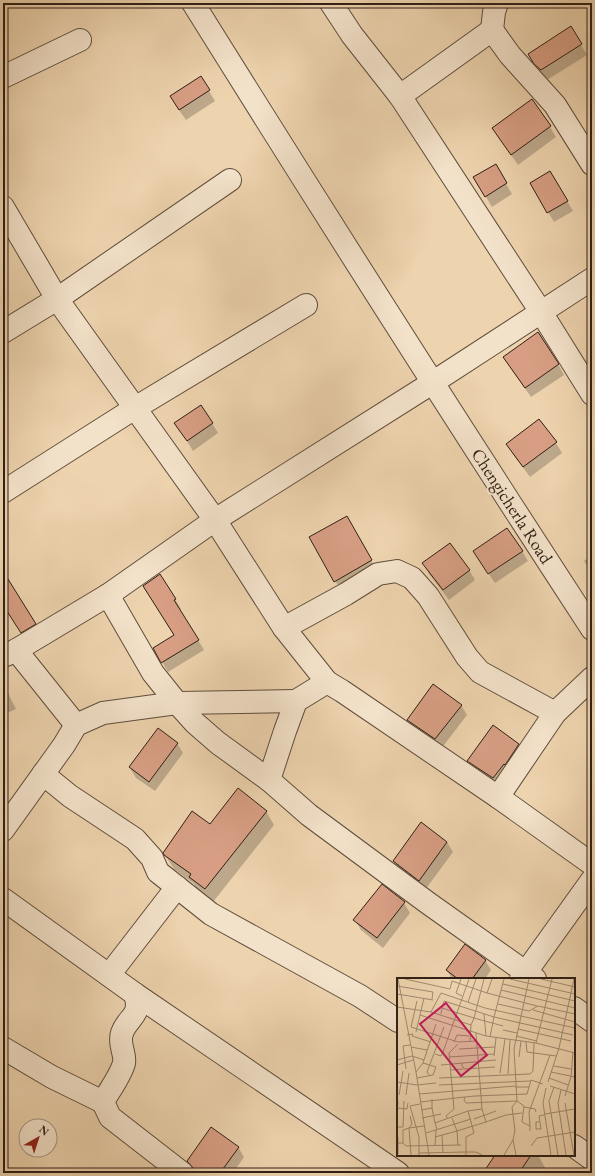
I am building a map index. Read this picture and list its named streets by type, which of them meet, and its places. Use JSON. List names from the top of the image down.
{
  "streets": {
    "street": ["Chengicherla Road"]
  },
  "north": "top right"
}
